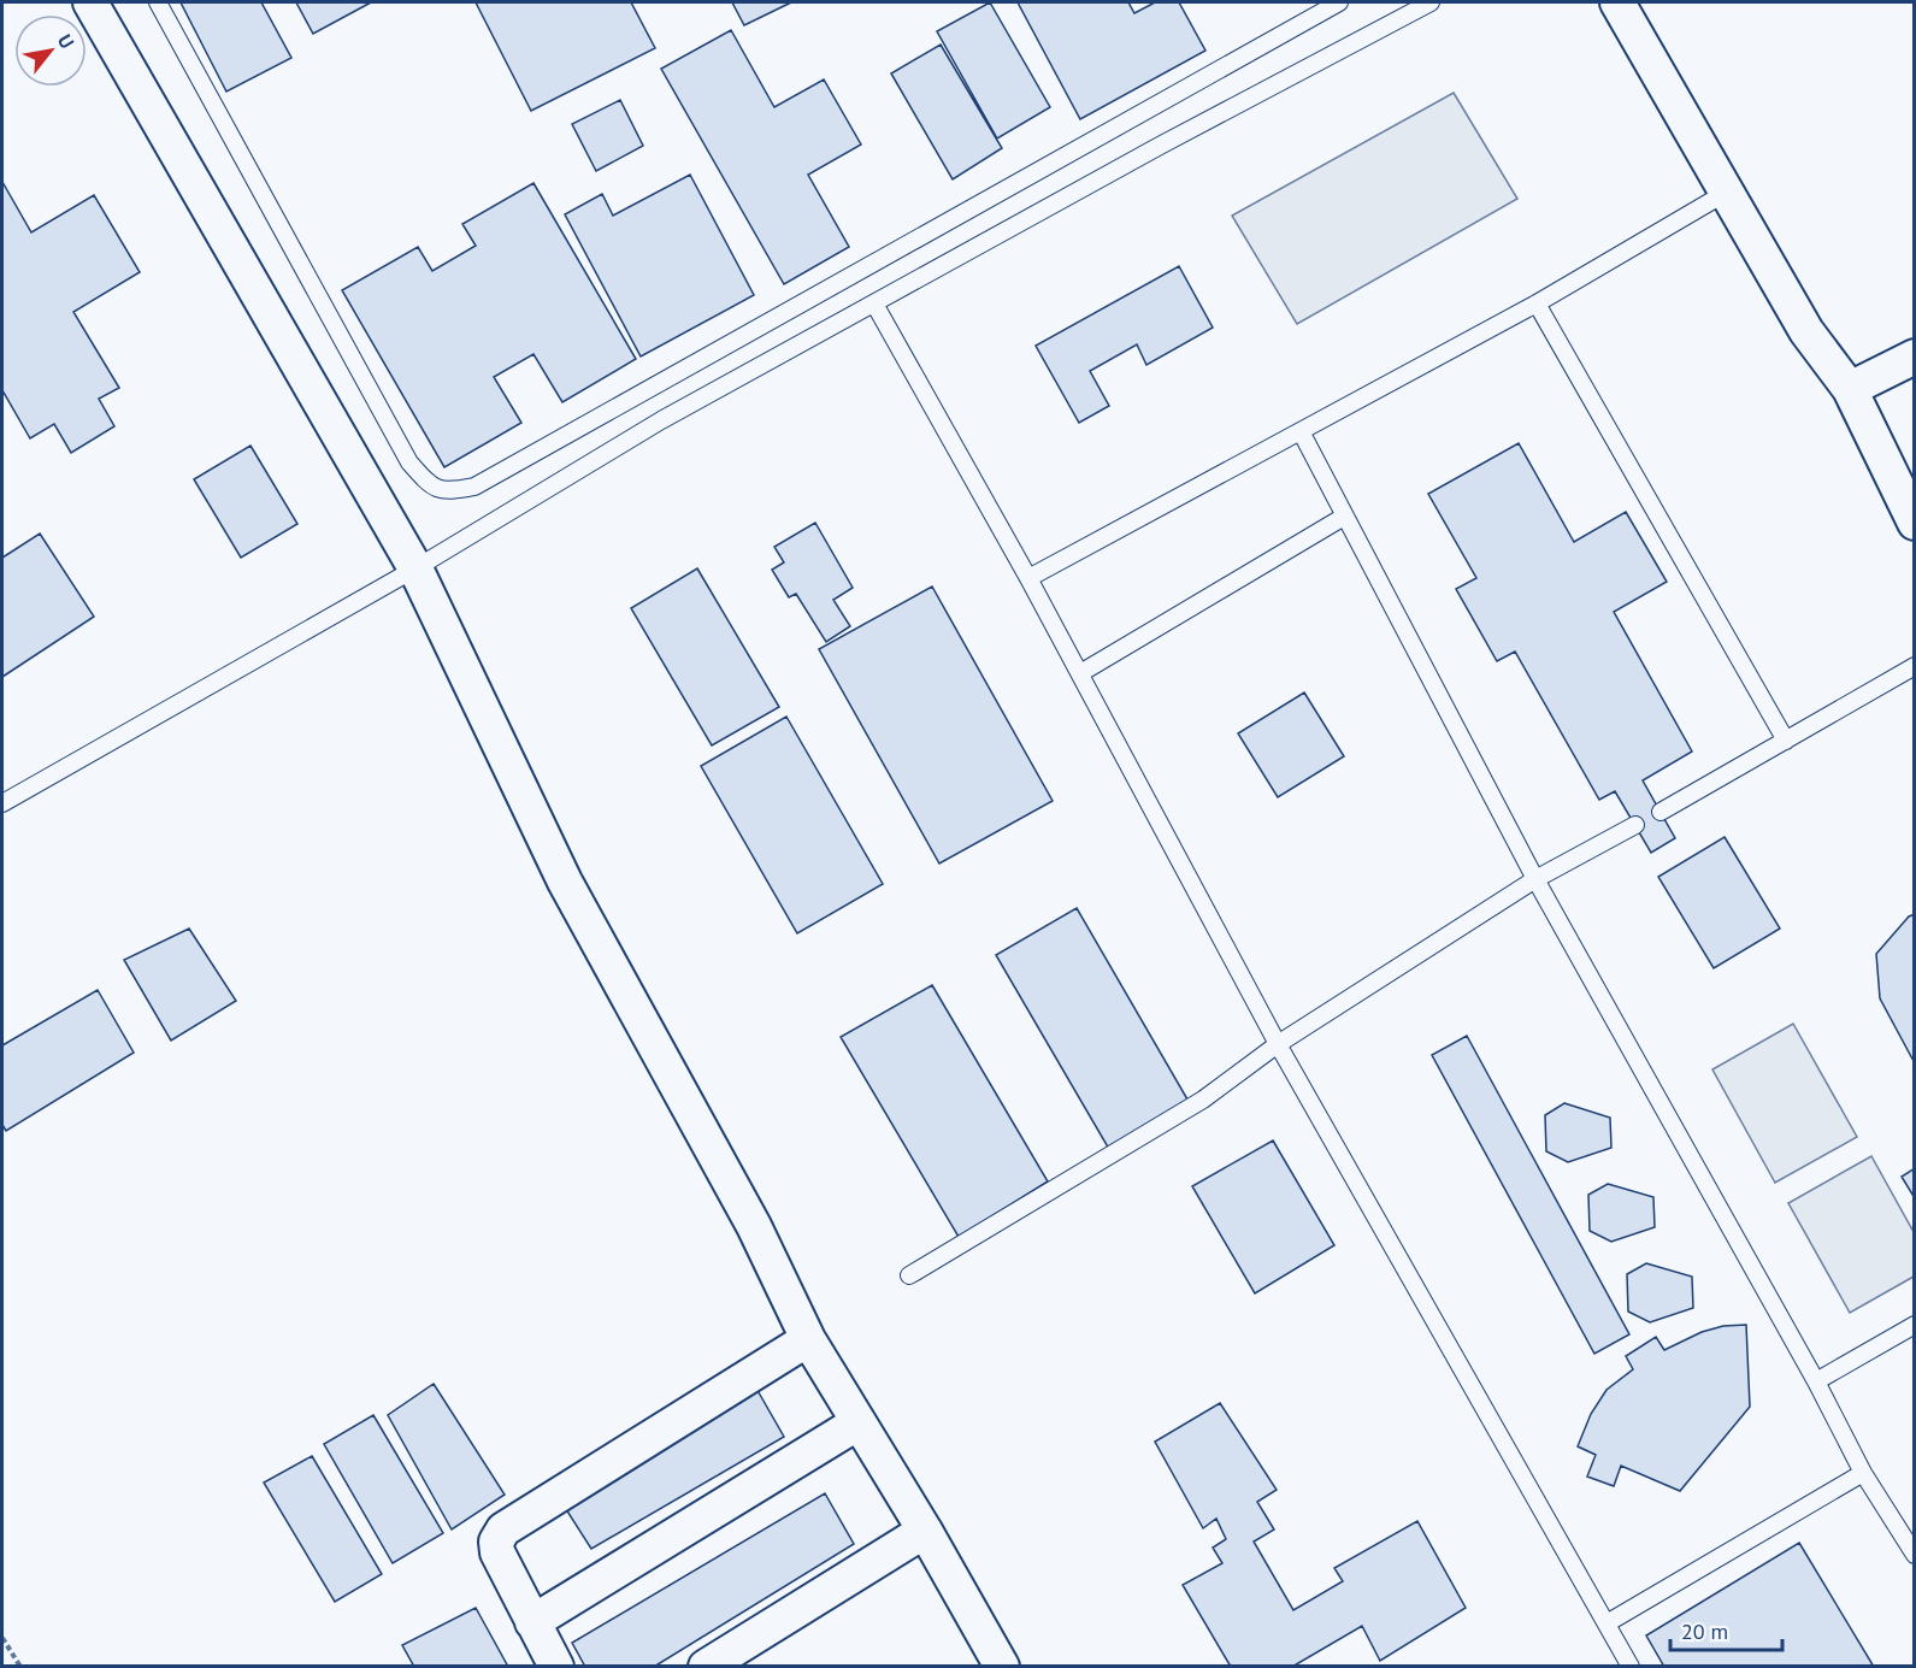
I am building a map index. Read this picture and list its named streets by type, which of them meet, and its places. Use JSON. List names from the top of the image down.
{
  "scale_bar": "20 m",
  "north": "top right"
}
